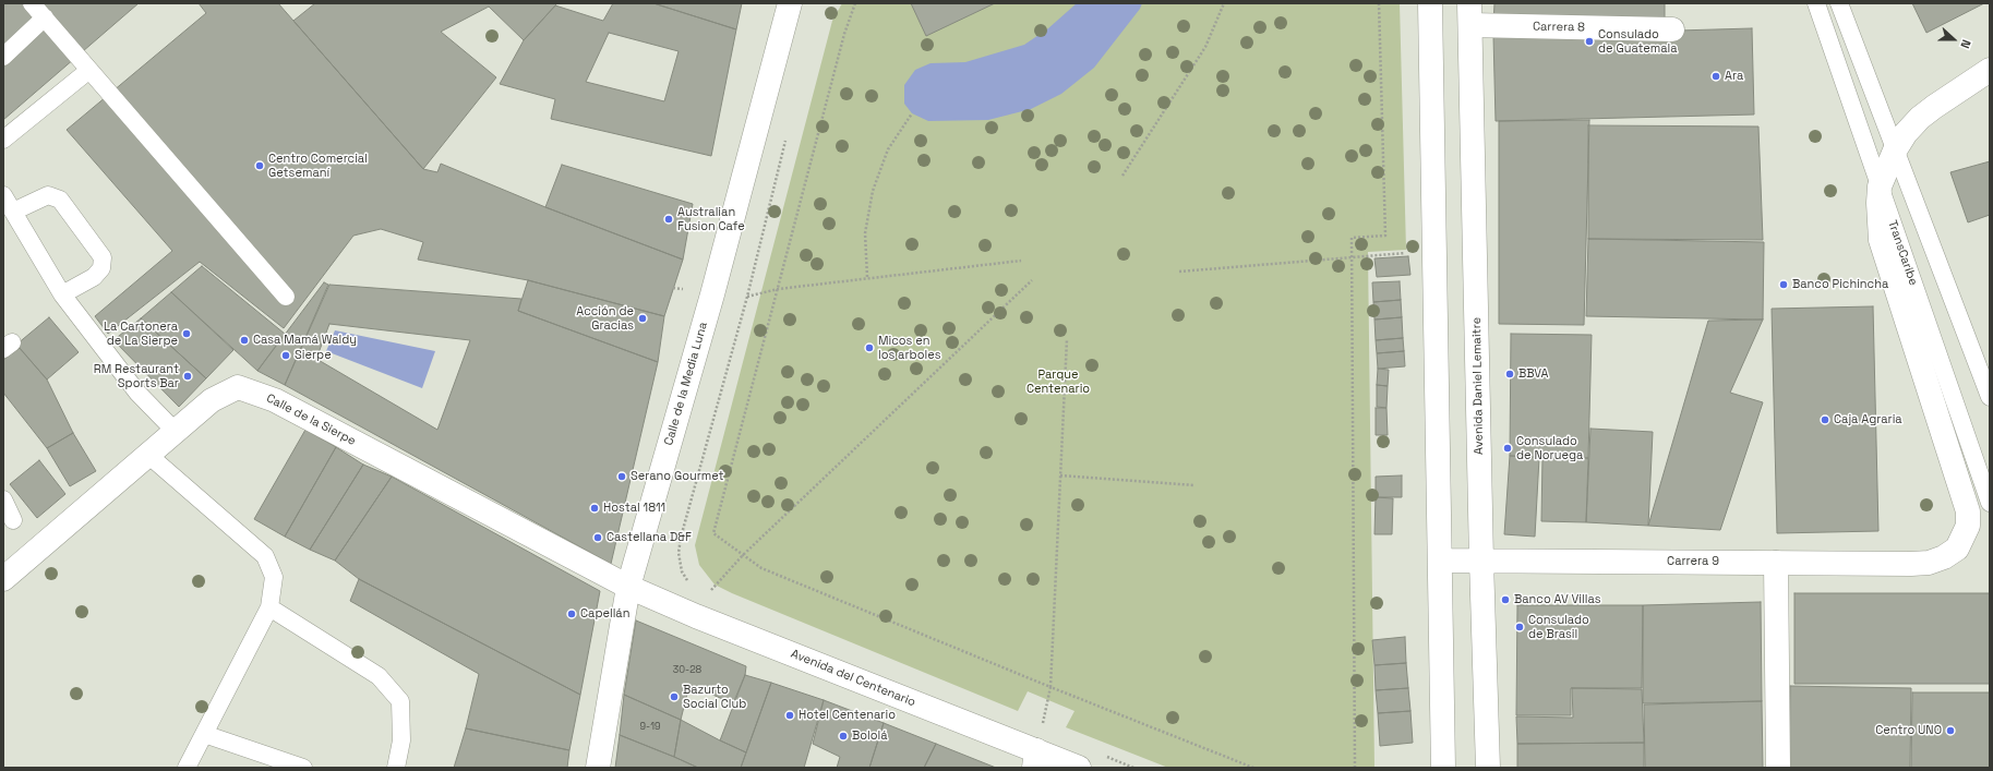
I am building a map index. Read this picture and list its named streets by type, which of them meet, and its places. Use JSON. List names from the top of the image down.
{
  "streets": {
    "street": [
      "Carrera 8",
      "Calle de la Media Luna",
      "Avenida Daniel Lemaitre",
      "Calle de la Sierpe",
      "Carrera 9",
      "Avenida del Centenario"
    ],
    "lane": ["TransCaribe"]
  },
  "crossings": [
    ["Carrera 8", "Avenida Daniel Lemaitre"],
    ["TransCaribe", "Carrera 9"],
    ["Calle de la Media Luna", "Calle de la Sierpe"],
    ["Calle de la Media Luna", "Avenida del Centenario"],
    ["Avenida Daniel Lemaitre", "Carrera 9"],
    ["Calle de la Sierpe", "Avenida del Centenario"]
  ],
  "parks": ["Parque Centenario"],
  "places": [
    "Consulado de Guatemala",
    "Ara",
    "Centro Comercial Getsemaní",
    "Australian Fusion Cafe",
    "Banco Pichincha",
    "Acción de Gracias",
    "La Cartonera de La Sierpe",
    "Casa Mamá Waldy",
    "Micos en los arboles",
    "Sierpe",
    "BBVA",
    "RM Restaurant Sports Bar",
    "Caja Agraria",
    "Consulado de Noruega",
    "Serano Gourmet",
    "Hostal 1811",
    "Castellana D&F",
    "Banco AV Villas",
    "Capellán",
    "Consulado de Brasil",
    "Bazurto Social Club",
    "Hotel Centenario",
    "Centro UNO",
    "Bololá"
  ],
  "house_numbers": ["30-28", "9-19"],
  "north": "right"
}
